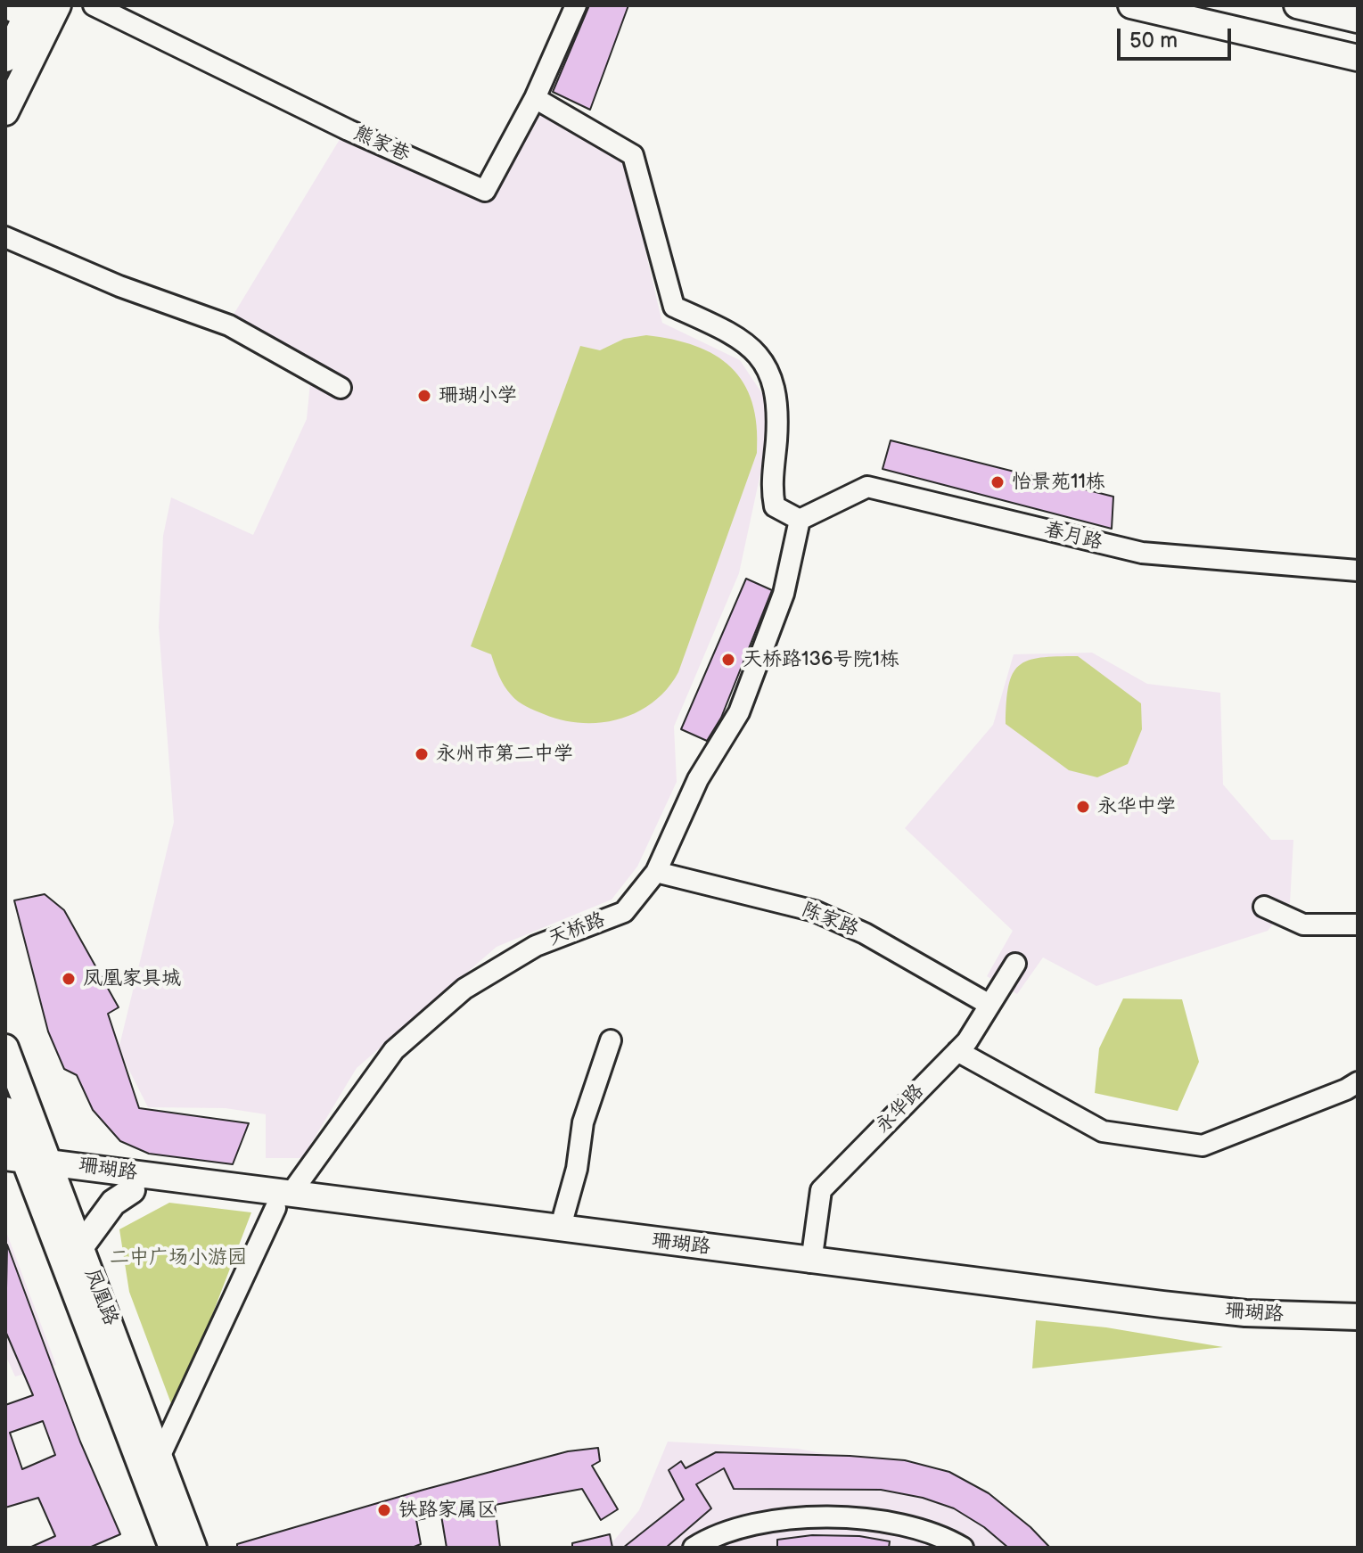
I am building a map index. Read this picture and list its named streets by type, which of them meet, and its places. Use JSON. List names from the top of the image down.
{
  "streets": {
    "main road": ["珊瑚路", "凤凰路"],
    "street": [
      "熊家巷",
      "春月路",
      "陈家路",
      "天桥路",
      "永华路"
    ]
  },
  "crossings": [
    ["春月路", "天桥路"],
    ["陈家路", "天桥路"],
    ["陈家路", "永华路"],
    ["天桥路", "珊瑚路"],
    ["天桥路", "凤凰路"],
    ["永华路", "珊瑚路"],
    ["珊瑚路", "凤凰路"]
  ],
  "parks": ["二中广场小游园"],
  "places": [
    "珊瑚小学",
    "怡景苑11栋",
    "天桥路136号院1栋",
    "永州市第二中学",
    "永华中学",
    "凤凰家具城",
    "铁路家属区"
  ],
  "scale_bar": "50 m"
}
